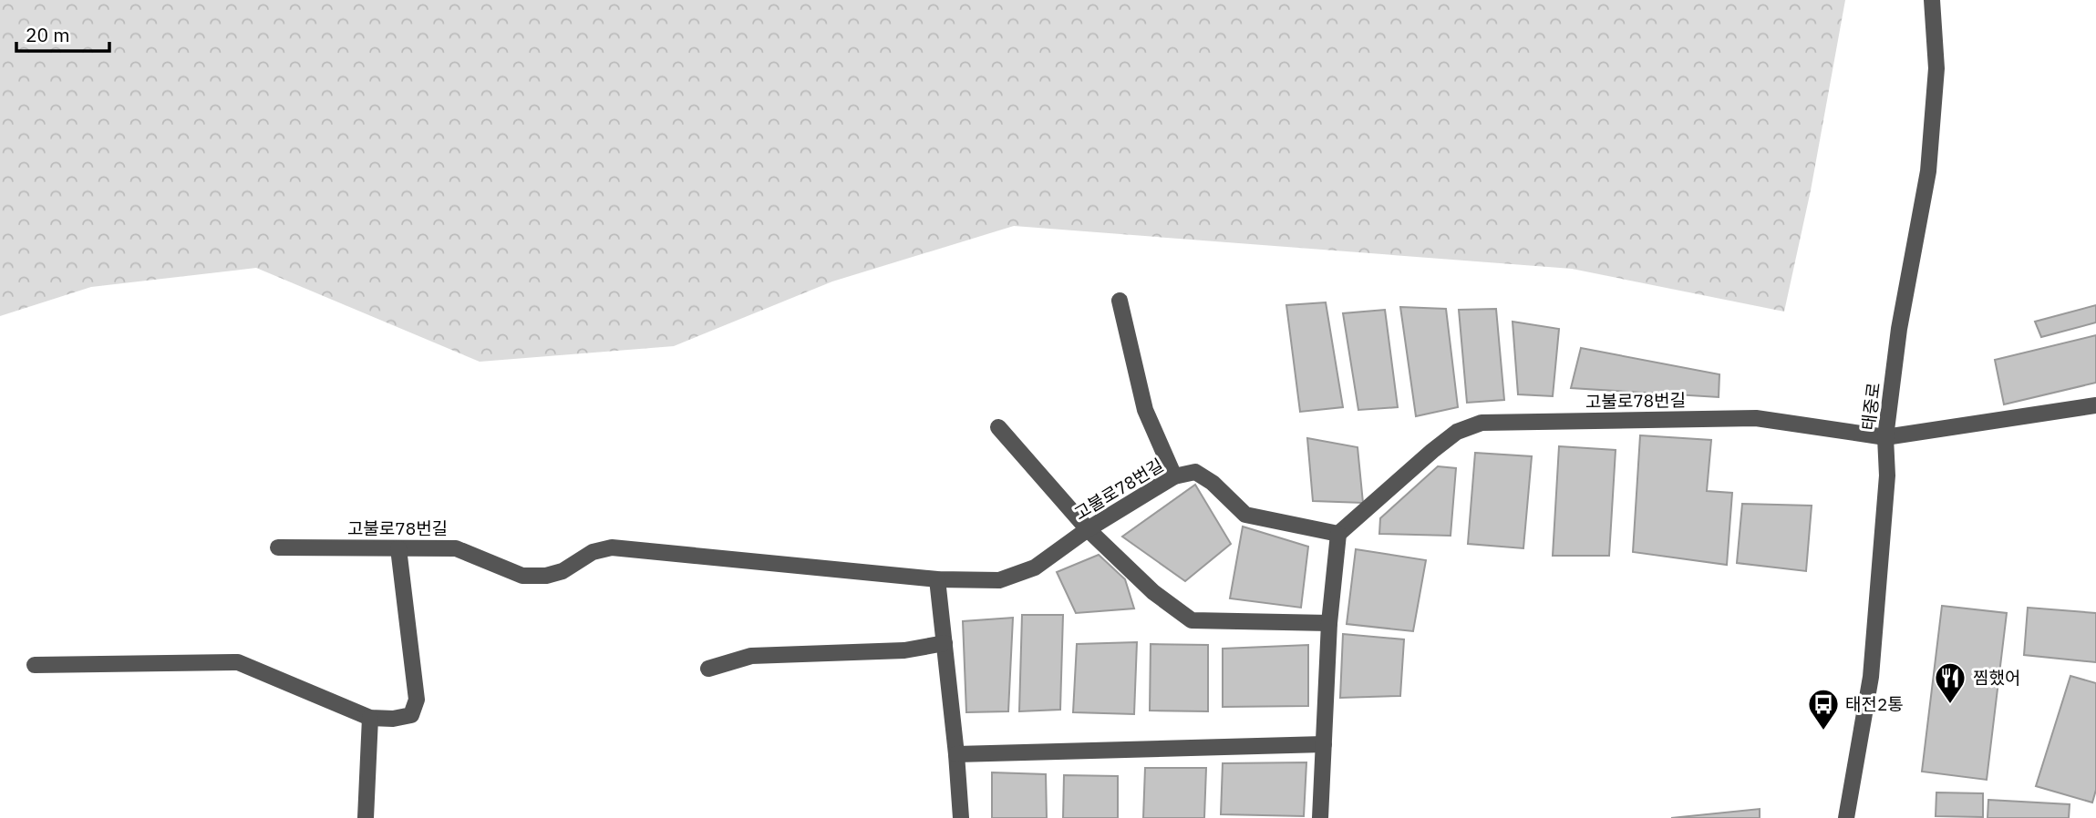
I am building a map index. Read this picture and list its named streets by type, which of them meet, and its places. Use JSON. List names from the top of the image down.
{
  "streets": {
    "street": ["고불로78번길", "태중로"]
  },
  "crossings": [
    ["고불로78번길", "태중로"]
  ],
  "places": {
    "restaurant": ["찜했어"],
    "bus stop": ["태전2통"]
  },
  "scale_bar": "20 m"
}
